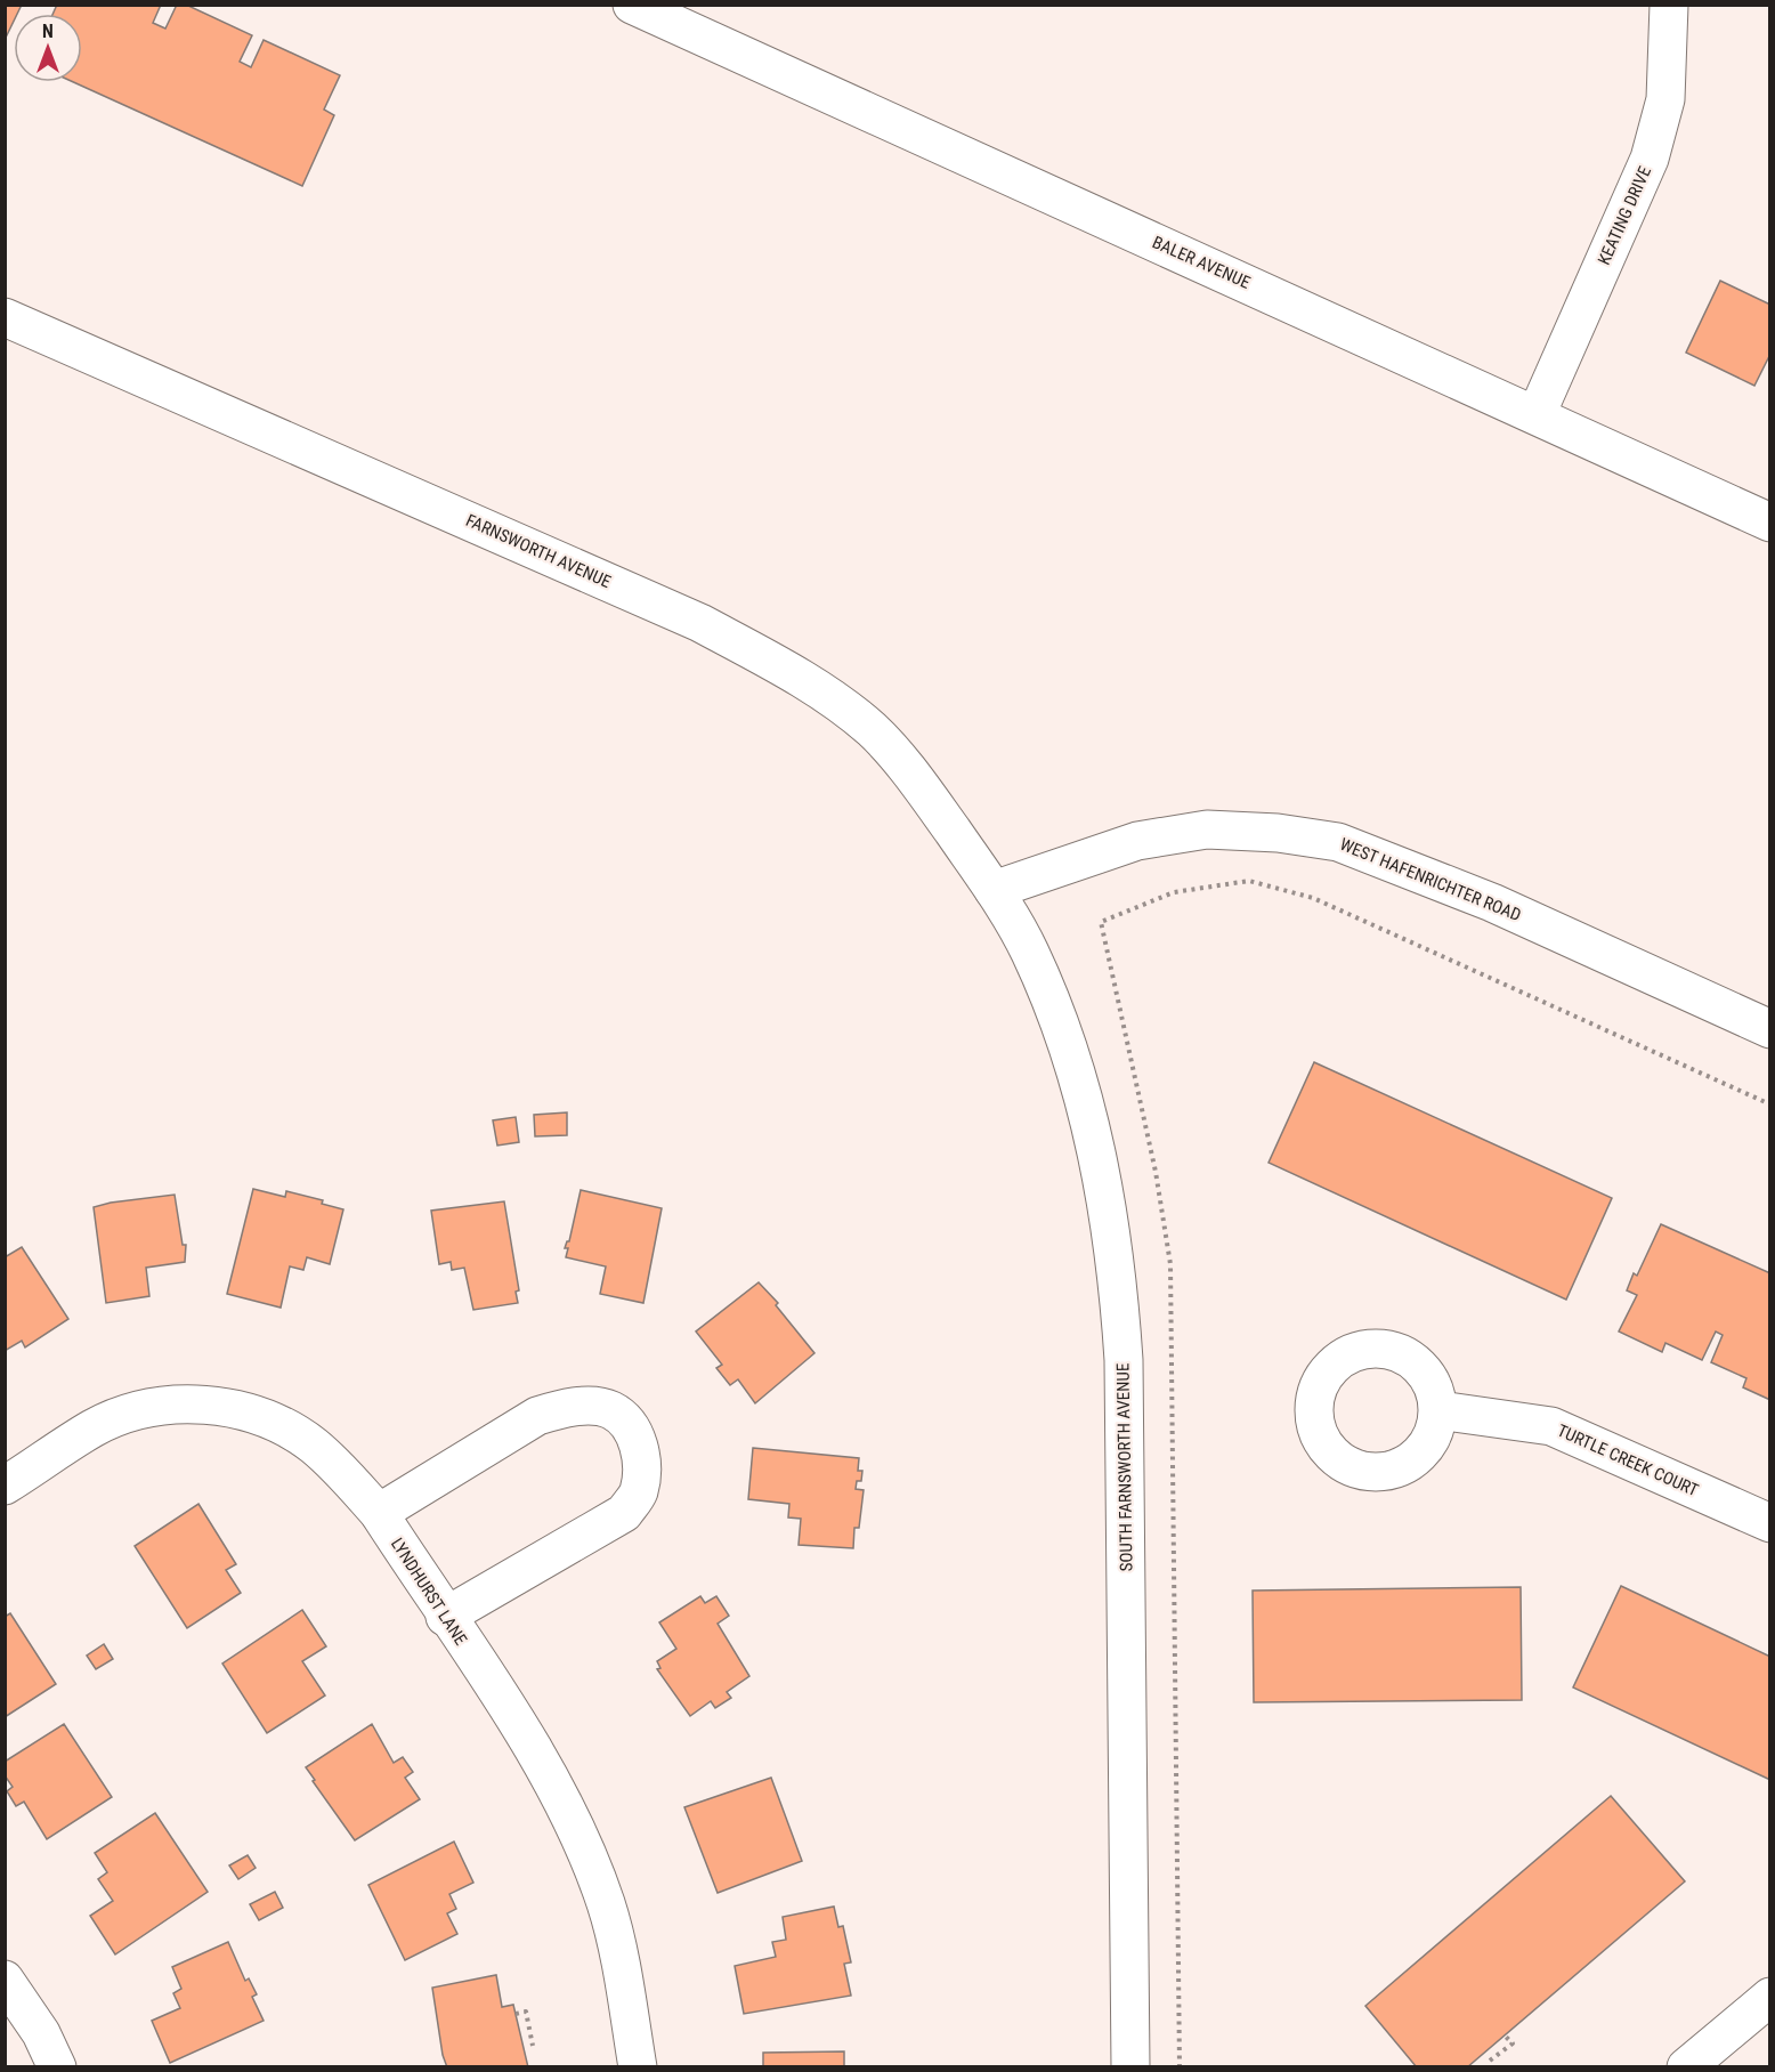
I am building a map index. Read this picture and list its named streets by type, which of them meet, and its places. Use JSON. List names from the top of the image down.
{
  "streets": {
    "street": [
      "KEATING DRIVE",
      "BALER AVENUE",
      "FARNSWORTH AVENUE",
      "WEST HAFENRICHTER ROAD",
      "TURTLE CREEK COURT",
      "SOUTH FARNSWORTH AVENUE",
      "LYNDHURST LANE"
    ]
  },
  "crossings": [
    ["KEATING DRIVE", "BALER AVENUE"],
    ["FARNSWORTH AVENUE", "WEST HAFENRICHTER ROAD"],
    ["FARNSWORTH AVENUE", "SOUTH FARNSWORTH AVENUE"],
    ["WEST HAFENRICHTER ROAD", "SOUTH FARNSWORTH AVENUE"]
  ],
  "north": "top"
}
